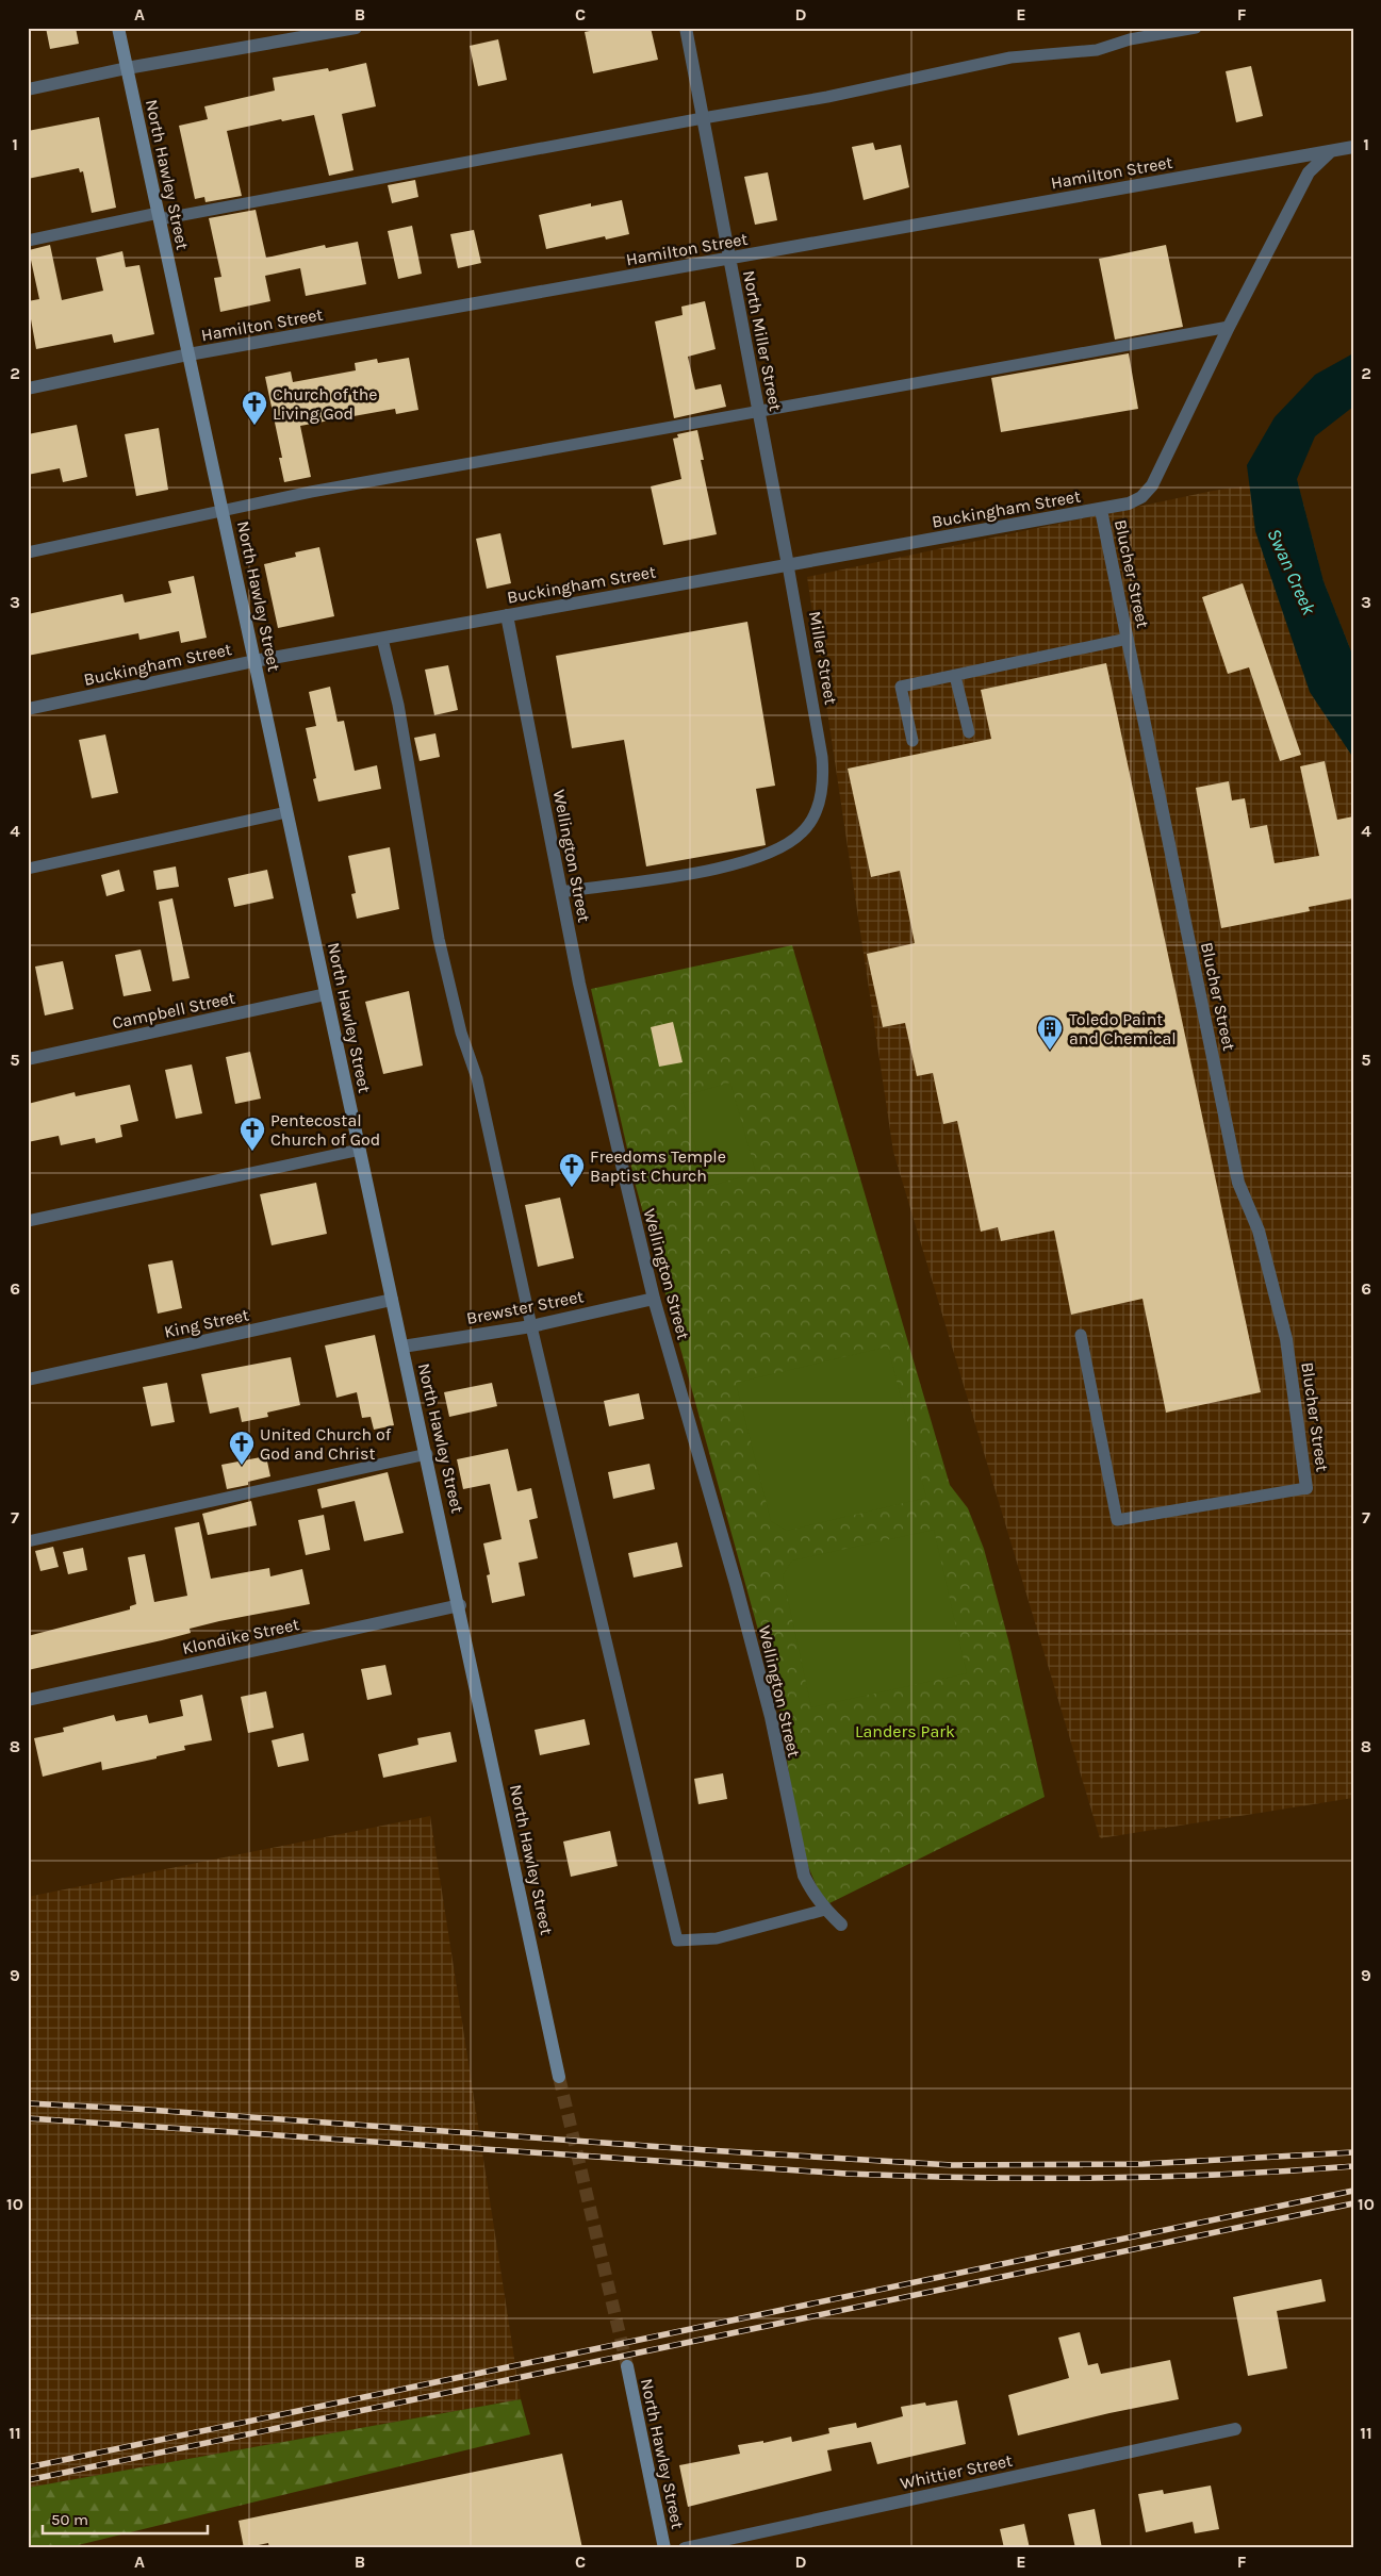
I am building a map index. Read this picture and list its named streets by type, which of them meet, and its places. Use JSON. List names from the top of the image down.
{
  "streets": {
    "street": [
      "Hamilton Street",
      "North Hawley Street",
      "North Miller Street",
      "Buckingham Street",
      "Blucher Street",
      "Wellington Street",
      "Campbell Street",
      "Brewster Street",
      "King Street",
      "Klondike Street",
      "Whittier Street"
    ],
    "lane": ["Miller Street"]
  },
  "crossings": [
    ["Hamilton Street", "North Hawley Street"],
    ["Hamilton Street", "North Miller Street"],
    ["Hamilton Street", "Blucher Street"],
    ["North Hawley Street", "Buckingham Street"],
    ["North Hawley Street", "Campbell Street"],
    ["North Hawley Street", "Brewster Street"],
    ["North Hawley Street", "King Street"],
    ["North Hawley Street", "Klondike Street"],
    ["North Miller Street", "Buckingham Street"],
    ["North Miller Street", "Miller Street"],
    ["Buckingham Street", "Blucher Street"],
    ["Buckingham Street", "Miller Street"],
    ["Buckingham Street", "Wellington Street"],
    ["Miller Street", "Wellington Street"],
    ["Wellington Street", "Brewster Street"]
  ],
  "water": ["Swan Creek"],
  "parks": ["Landers Park"],
  "places": {
    "church": [
      "Church of the Living God",
      "Pentecostal Church of God",
      "Freedoms Temple Baptist Church",
      "United Church of God and Christ"
    ],
    "building": ["Toledo Paint and Chemical"]
  },
  "scale_bar": "50 m",
  "grid": {
    "columns": [
      "A",
      "B",
      "C",
      "D",
      "E",
      "F"
    ],
    "rows": [
      "1",
      "2",
      "3",
      "4",
      "5",
      "6",
      "7",
      "8",
      "9",
      "10",
      "11"
    ]
  }
}
